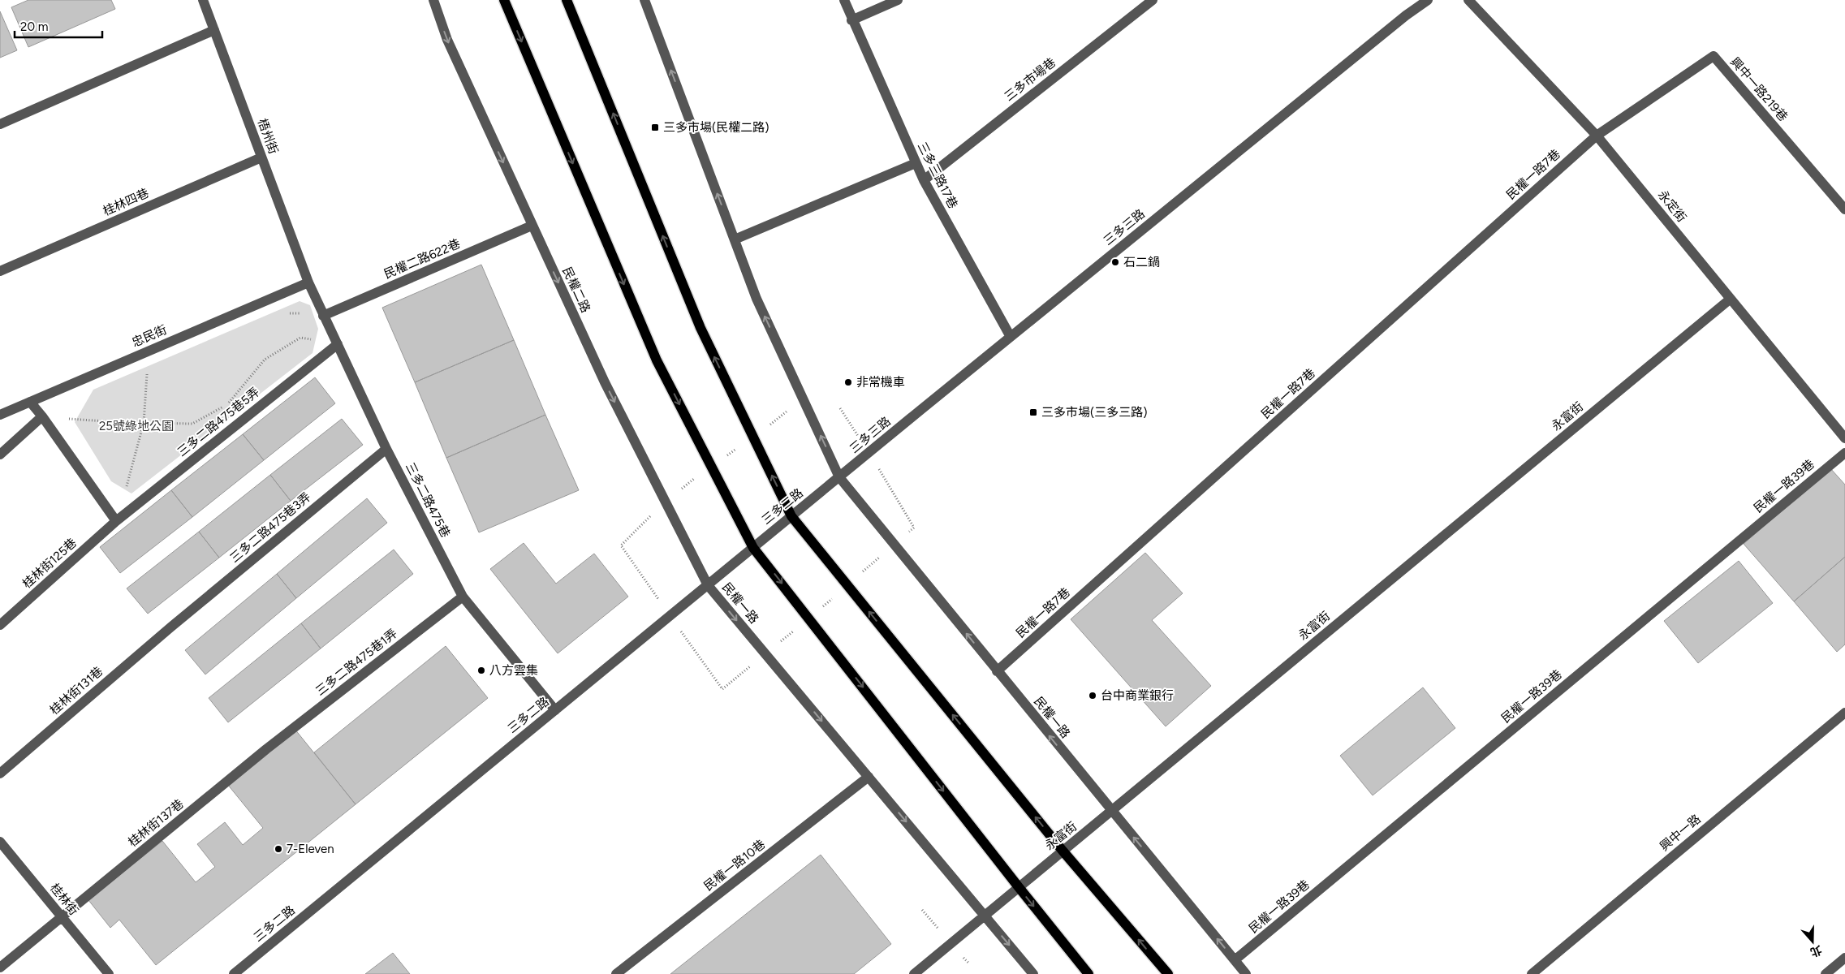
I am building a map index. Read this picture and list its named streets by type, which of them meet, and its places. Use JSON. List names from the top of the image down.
{
  "streets": {
    "street": [
      "三多市場巷",
      "興中一路219巷",
      "梧州街",
      "民權一路7巷",
      "三多三路17巷",
      "桂林四巷",
      "永定街",
      "三多三路",
      "民權二路622巷",
      "民權二路",
      "忠民街",
      "永富街",
      "三多二路475巷5弄",
      "民權一路39巷",
      "三多二路475巷",
      "三多二路",
      "三多二路475巷3弄",
      "桂林街125巷",
      "民權一路",
      "三多二路475巷1弄",
      "桂林街131巷",
      "桂林街137巷",
      "興中一路",
      "民權一路10巷",
      "桂林街"
    ]
  },
  "crossings": [
    ["三多市場巷", "三多三路17巷"],
    ["興中一路219巷", "民權一路7巷"],
    ["興中一路219巷", "永定街"],
    ["梧州街", "桂林四巷"],
    ["梧州街", "忠民街"],
    ["梧州街", "三多二路475巷"],
    ["民權一路7巷", "永定街"],
    ["民權一路7巷", "民權一路"],
    ["三多三路17巷", "三多三路"],
    ["永定街", "永富街"],
    ["三多三路", "三多二路"],
    ["三多三路", "民權一路"],
    ["民權二路622巷", "民權二路"],
    ["民權二路622巷", "三多二路475巷"],
    ["民權二路", "三多二路"],
    ["民權二路", "民權一路"],
    ["忠民街", "三多二路475巷"],
    ["永富街", "民權一路"],
    ["三多二路475巷5弄", "三多二路475巷"],
    ["三多二路475巷5弄", "桂林街125巷"],
    ["民權一路39巷", "民權一路"],
    ["三多二路475巷", "三多二路"],
    ["三多二路475巷", "三多二路475巷3弄"],
    ["三多二路475巷", "三多二路475巷1弄"],
    ["三多二路", "民權一路"],
    ["三多二路475巷3弄", "桂林街131巷"],
    ["民權一路", "民權一路10巷"],
    ["三多二路475巷1弄", "桂林街137巷"],
    ["桂林街137巷", "桂林街"]
  ],
  "one_way": ["民權二路"],
  "parks": ["25號綠地公園"],
  "places": {
    "transit": ["三多市場(民權二路)", "三多市場(三多三路)"],
    "other": [
      "石二鍋",
      "非常機車",
      "八方雲集",
      "台中商業銀行",
      "7-Eleven"
    ]
  },
  "scale_bar": "20 m",
  "north": "bottom"
}
